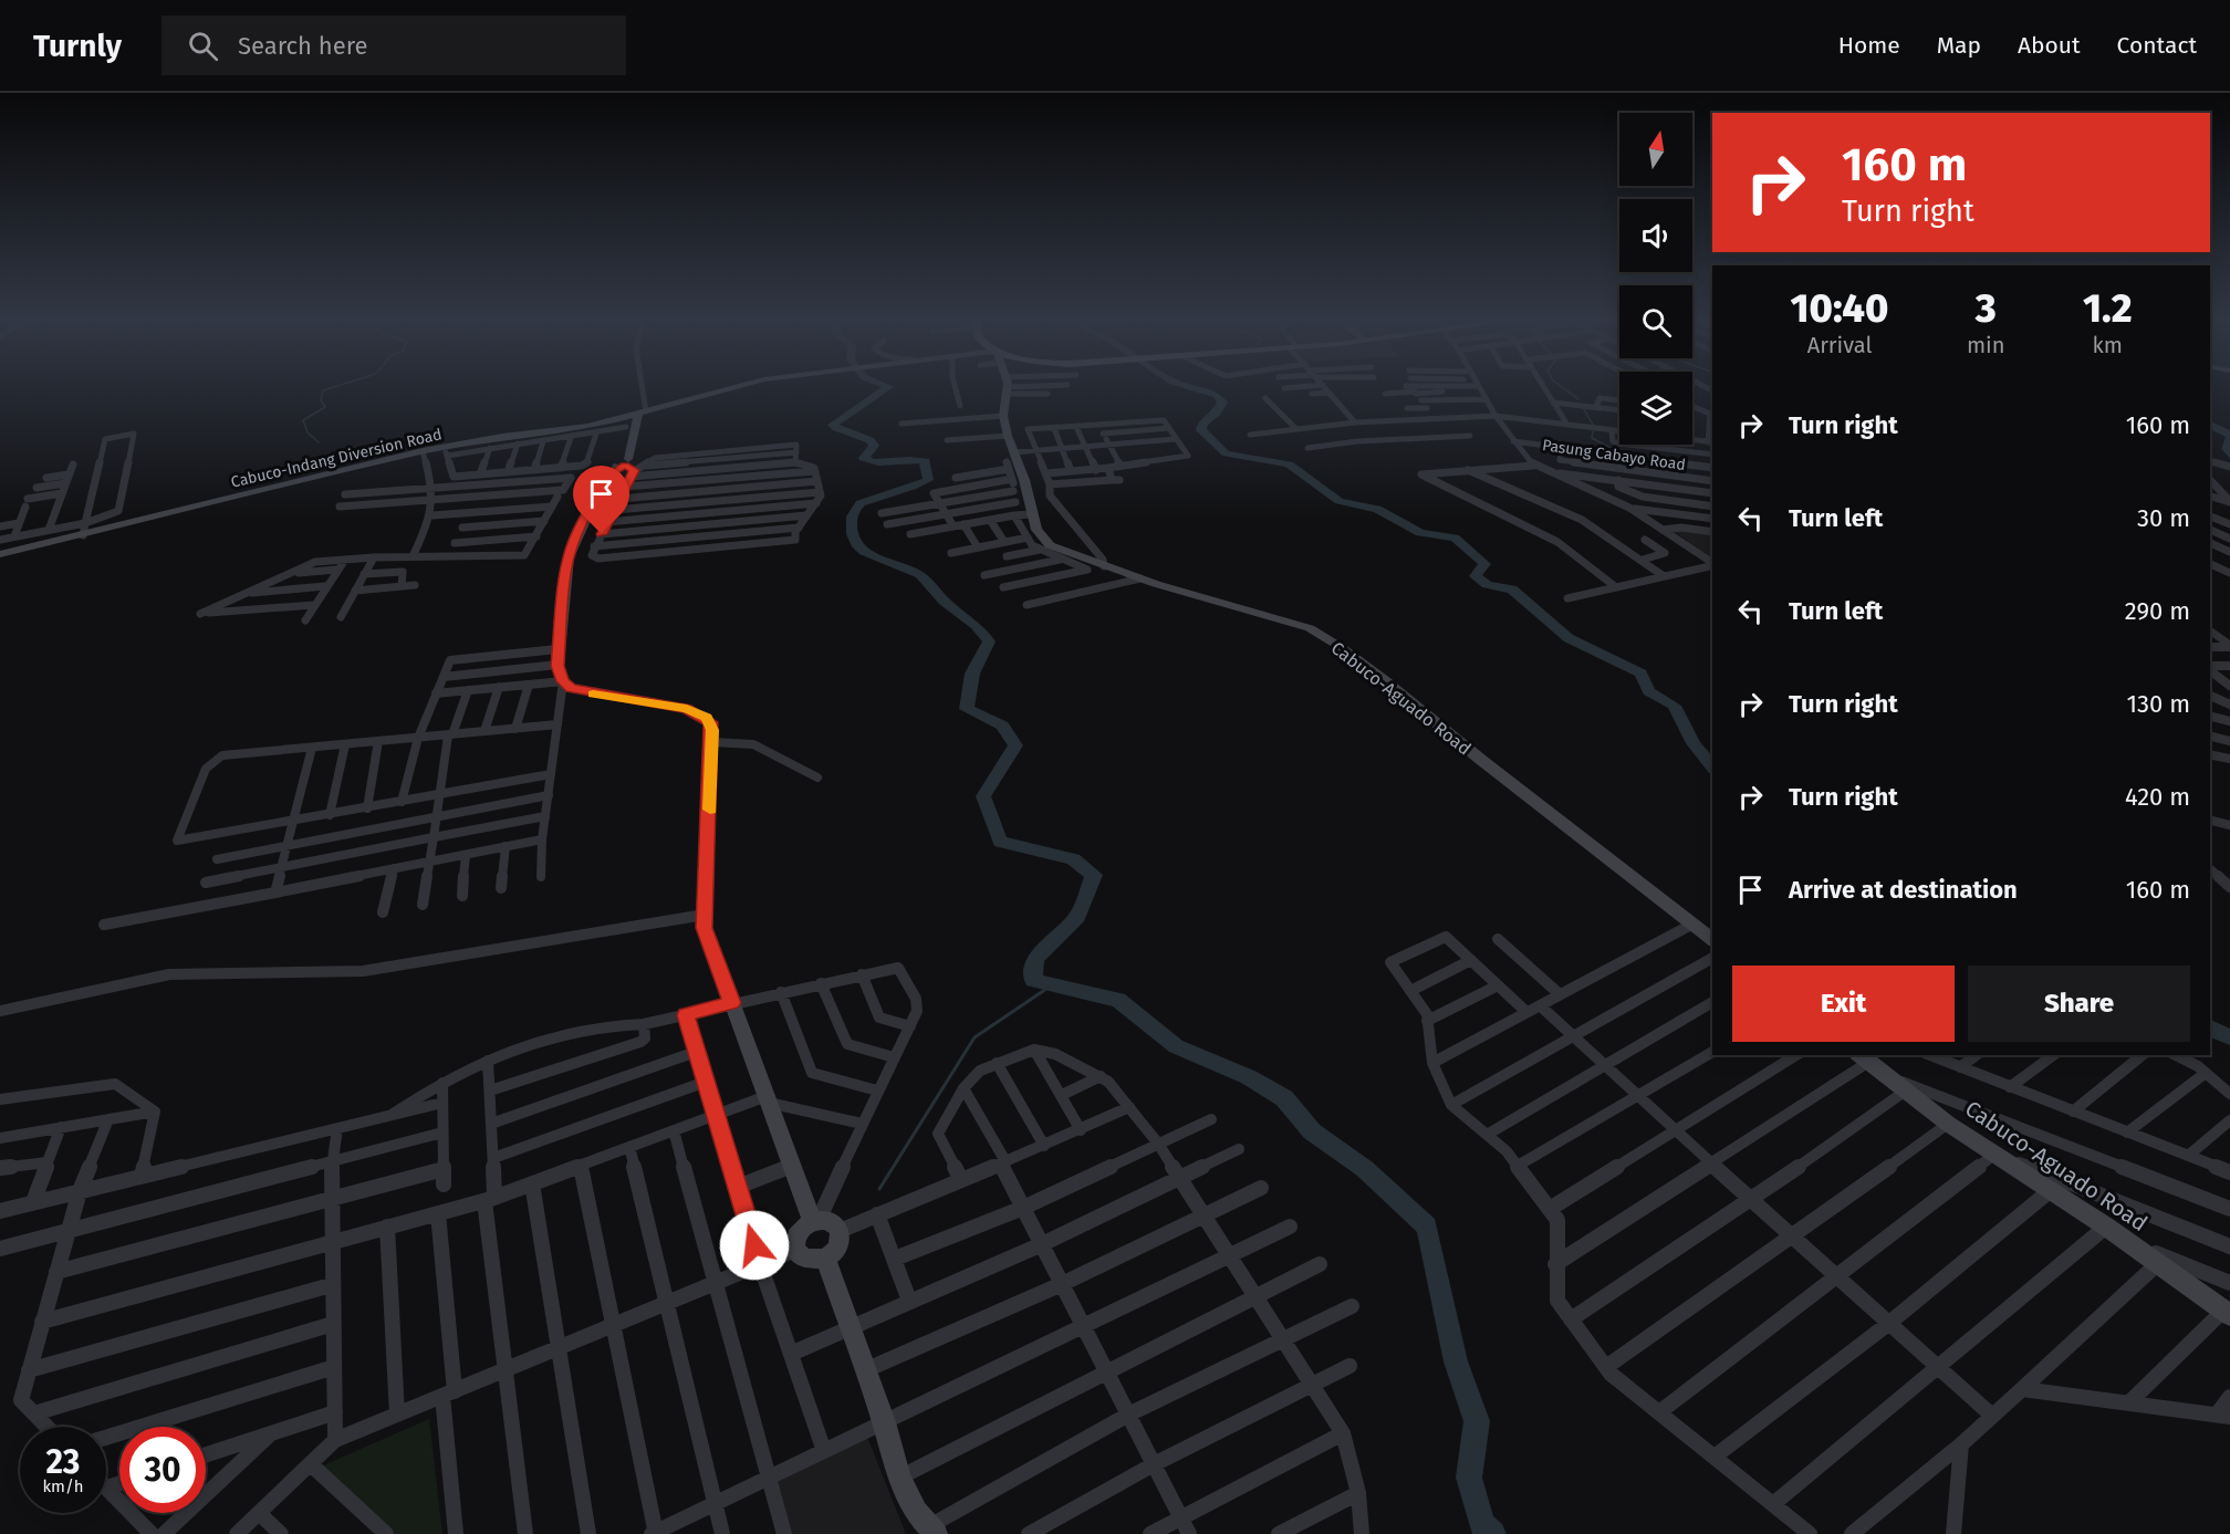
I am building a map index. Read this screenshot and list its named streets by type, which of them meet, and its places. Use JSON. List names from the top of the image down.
{
  "streets": {
    "street": ["Pasung Cabayo Road", "Cabuco-Indang Diversion Road", "Cabuco-Aguado Road"]
  },
  "north": "top",
  "page": {
    "header": "Turnly",
    "search": "Search here",
    "nav": [
      "Home",
      "Map",
      "About",
      "Contact"
    ],
    "turn": ["160 m", "Turn right"],
    "eta": [
      "10:40",
      "Arrival",
      "3",
      "min",
      "1.2",
      "km"
    ],
    "list": [
      {
        "name": "Turn right",
        "value": "160 m"
      },
      {
        "name": "Turn left",
        "value": "30 m"
      },
      {
        "name": "Turn left",
        "value": "290 m"
      },
      {
        "name": "Turn right",
        "value": "130 m"
      },
      {
        "name": "Turn right",
        "value": "420 m"
      },
      {
        "name": "Arrive at destination",
        "value": "160 m"
      }
    ],
    "buttons": ["Exit", "Share"],
    "speed": "23 km/h",
    "limit": "30"
  }
}
